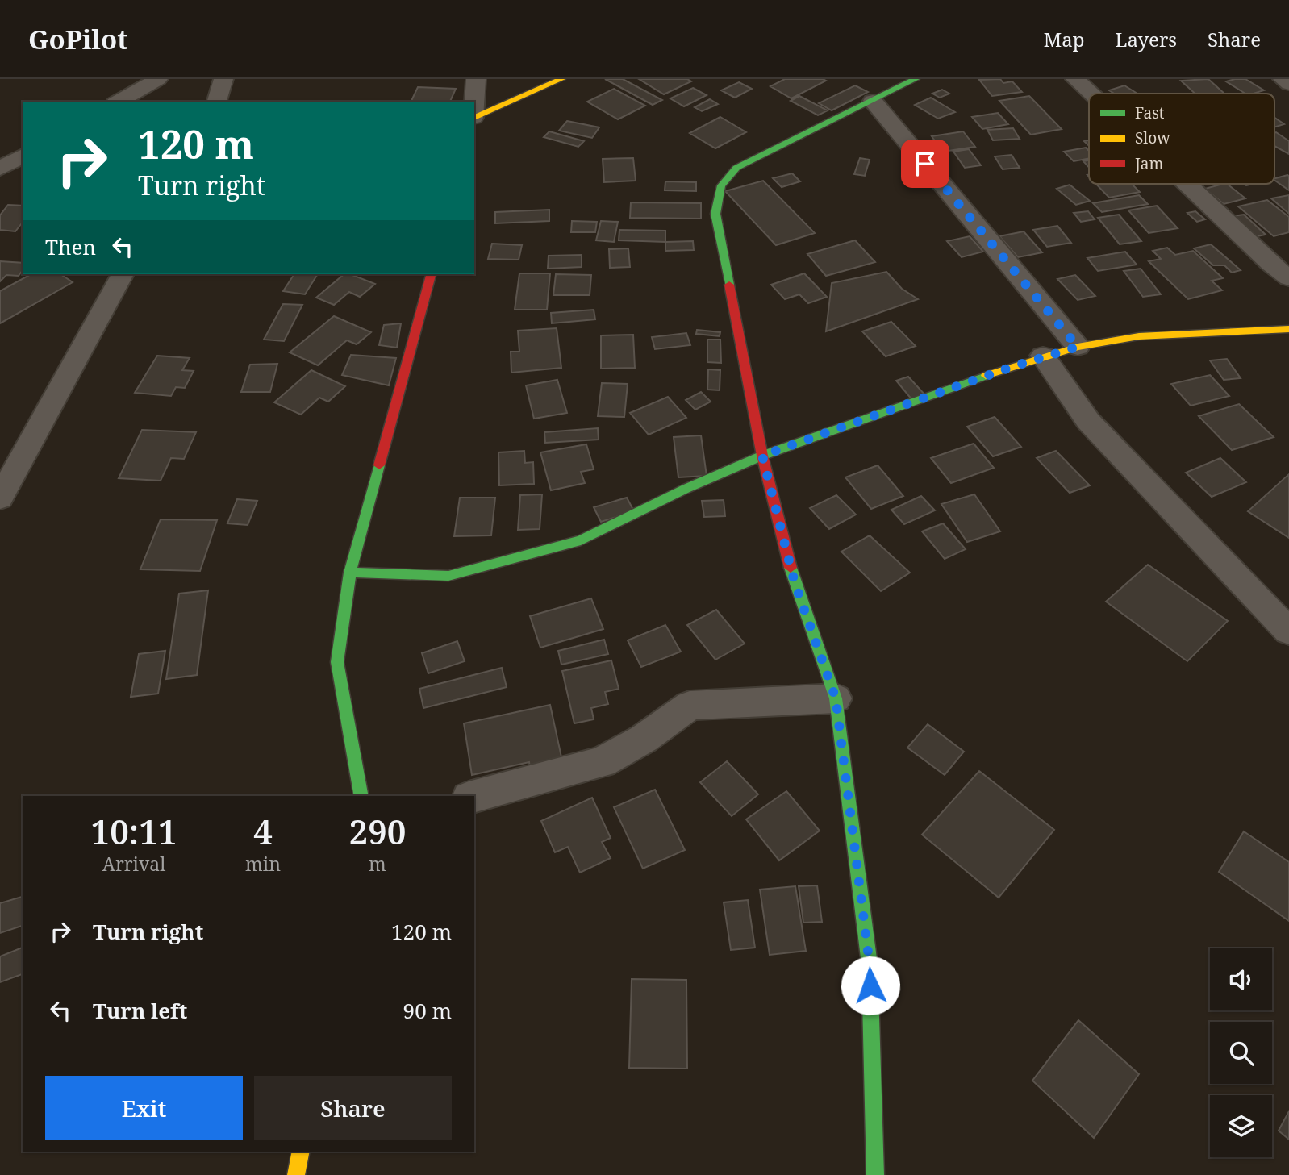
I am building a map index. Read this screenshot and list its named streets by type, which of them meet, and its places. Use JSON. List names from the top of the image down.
{
  "legend": ["Fast", "Slow", "Jam"],
  "page": {
    "header": "GoPilot",
    "nav": ["Map", "Layers", "Share"],
    "turn": ["120 m", "Turn right"],
    "then": "Then",
    "eta": [
      "10:11",
      "Arrival",
      "4",
      "min",
      "290",
      "m"
    ],
    "list": [
      {
        "name": "Turn right",
        "value": "120 m"
      },
      {
        "name": "Turn left",
        "value": "90 m"
      }
    ],
    "buttons": ["Exit", "Share"]
  }
}
